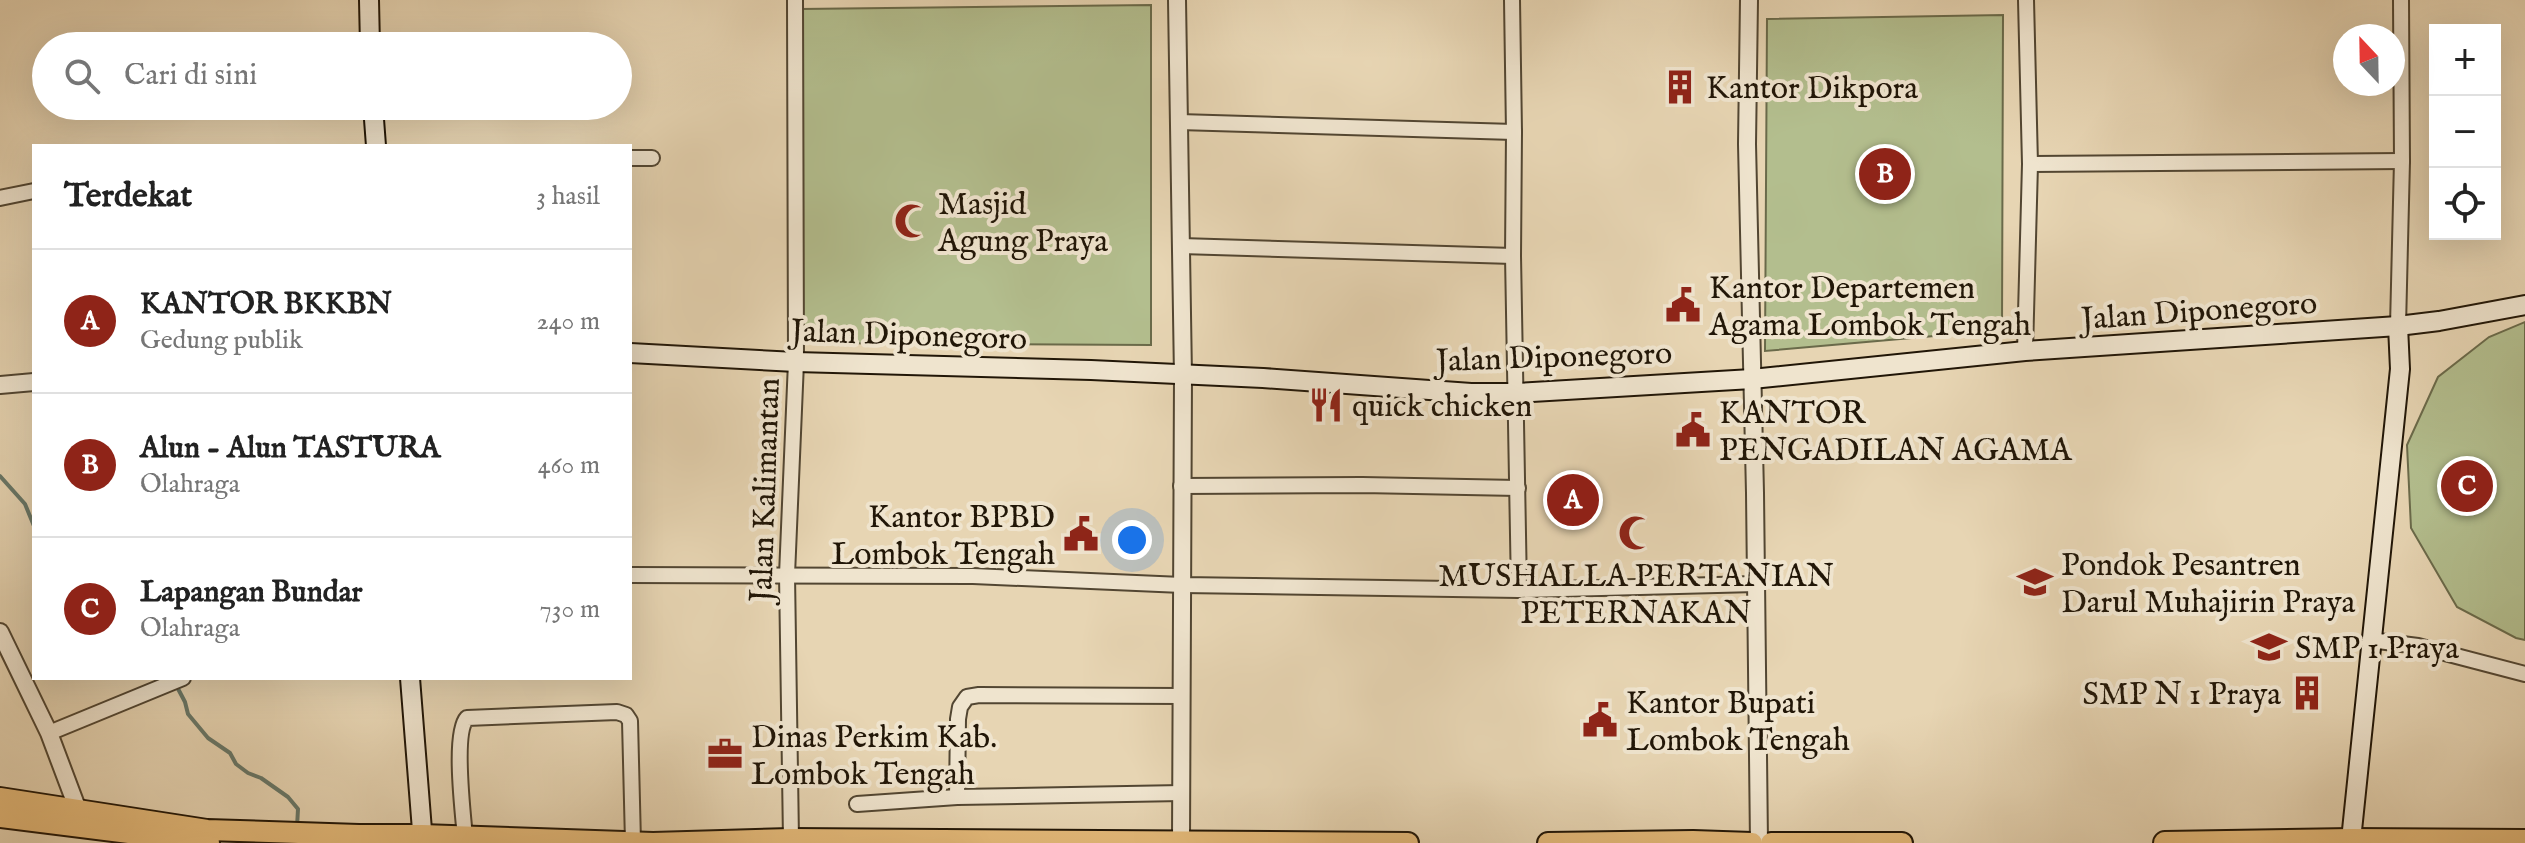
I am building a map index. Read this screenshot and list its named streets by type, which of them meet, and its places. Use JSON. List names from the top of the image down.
{
  "streets": {
    "main road": ["Jalan Diponegoro"],
    "street": ["Jalan Kalimantan"]
  },
  "crossings": [
    ["Jalan Diponegoro", "Jalan Kalimantan"]
  ],
  "places": {
    "building": ["Kantor Dikpora", "SMP N 1 Praya"],
    "mosque": ["Masjid Agung Praya", "MUSHALLA PERTANIAN PETERNAKAN"],
    "public building": [
      "Kantor Departemen Agama Lombok Tengah",
      "KANTOR PENGADILAN AGAMA",
      "Kantor BPBD Lombok Tengah",
      "Kantor Bupati Lombok Tengah"
    ],
    "restaurant": ["quick chicken"],
    "school or university": ["Pondok Pesantren Darul Muhajirin Praya", "SMP 1 Praya"],
    "office": ["Dinas Perkim Kab. Lombok Tengah"]
  },
  "north": "top",
  "page": {
    "map_buttons": ["+", "−"],
    "search": "Cari di sini",
    "pins": ["B", "C", "A"],
    "heading": ["Terdekat", "3 hasil"],
    "list": [
      {
        "mark": "A",
        "name": "KANTOR BKKBN",
        "note": "Gedung publik",
        "value": "240 m"
      },
      {
        "mark": "B",
        "name": "Alun - Alun TASTURA",
        "note": "Olahraga",
        "value": "460 m"
      },
      {
        "mark": "C",
        "name": "Lapangan Bundar",
        "note": "Olahraga",
        "value": "730 m"
      }
    ]
  }
}
